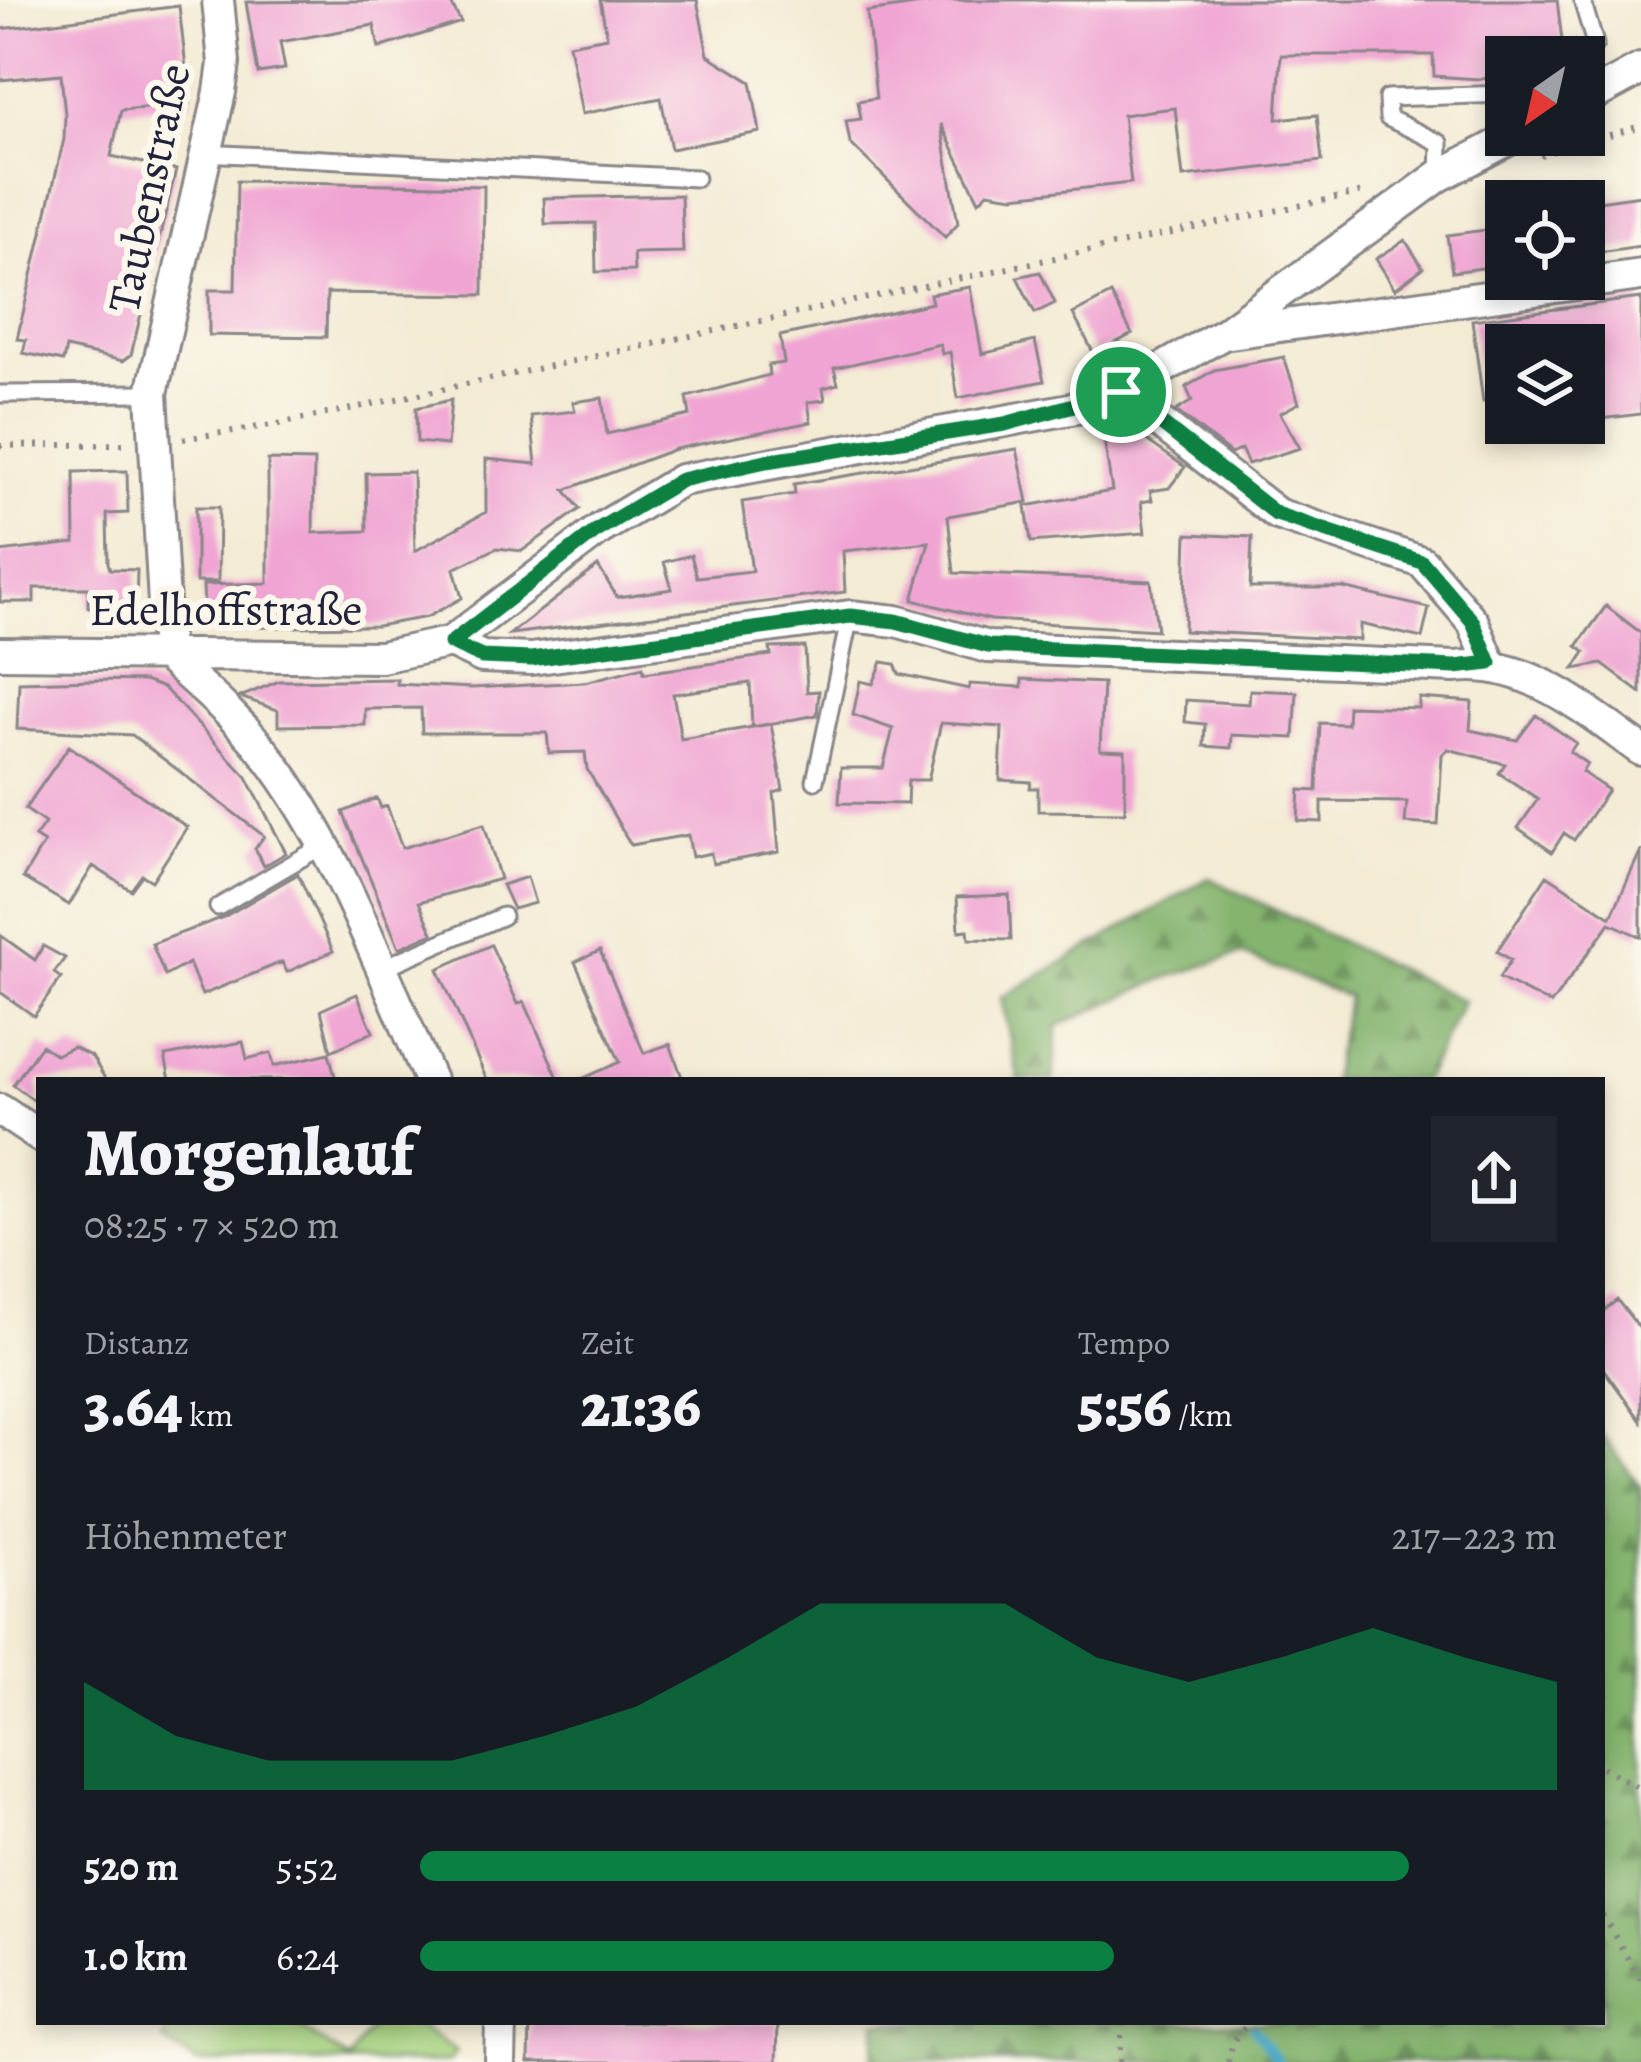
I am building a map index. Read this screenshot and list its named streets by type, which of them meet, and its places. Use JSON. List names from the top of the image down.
{
  "streets": {
    "street": ["Taubenstraße", "Edelhoffstraße"]
  },
  "crossings": [
    ["Taubenstraße", "Edelhoffstraße"]
  ],
  "north": "bottom left",
  "page": {
    "heading": ["Morgenlauf", "08:25 · 7 × 520 m"],
    "stats": [
      ["Distanz", "3.64 km"],
      ["Zeit", "21:36"],
      ["Tempo", "5:56 /km"]
    ],
    "chart": ["Höhenmeter", "217–223 m"],
    "list": [
      {
        "name": "520 m",
        "note": "5:52"
      },
      {
        "name": "1.0 km",
        "note": "6:24"
      }
    ]
  }
}
